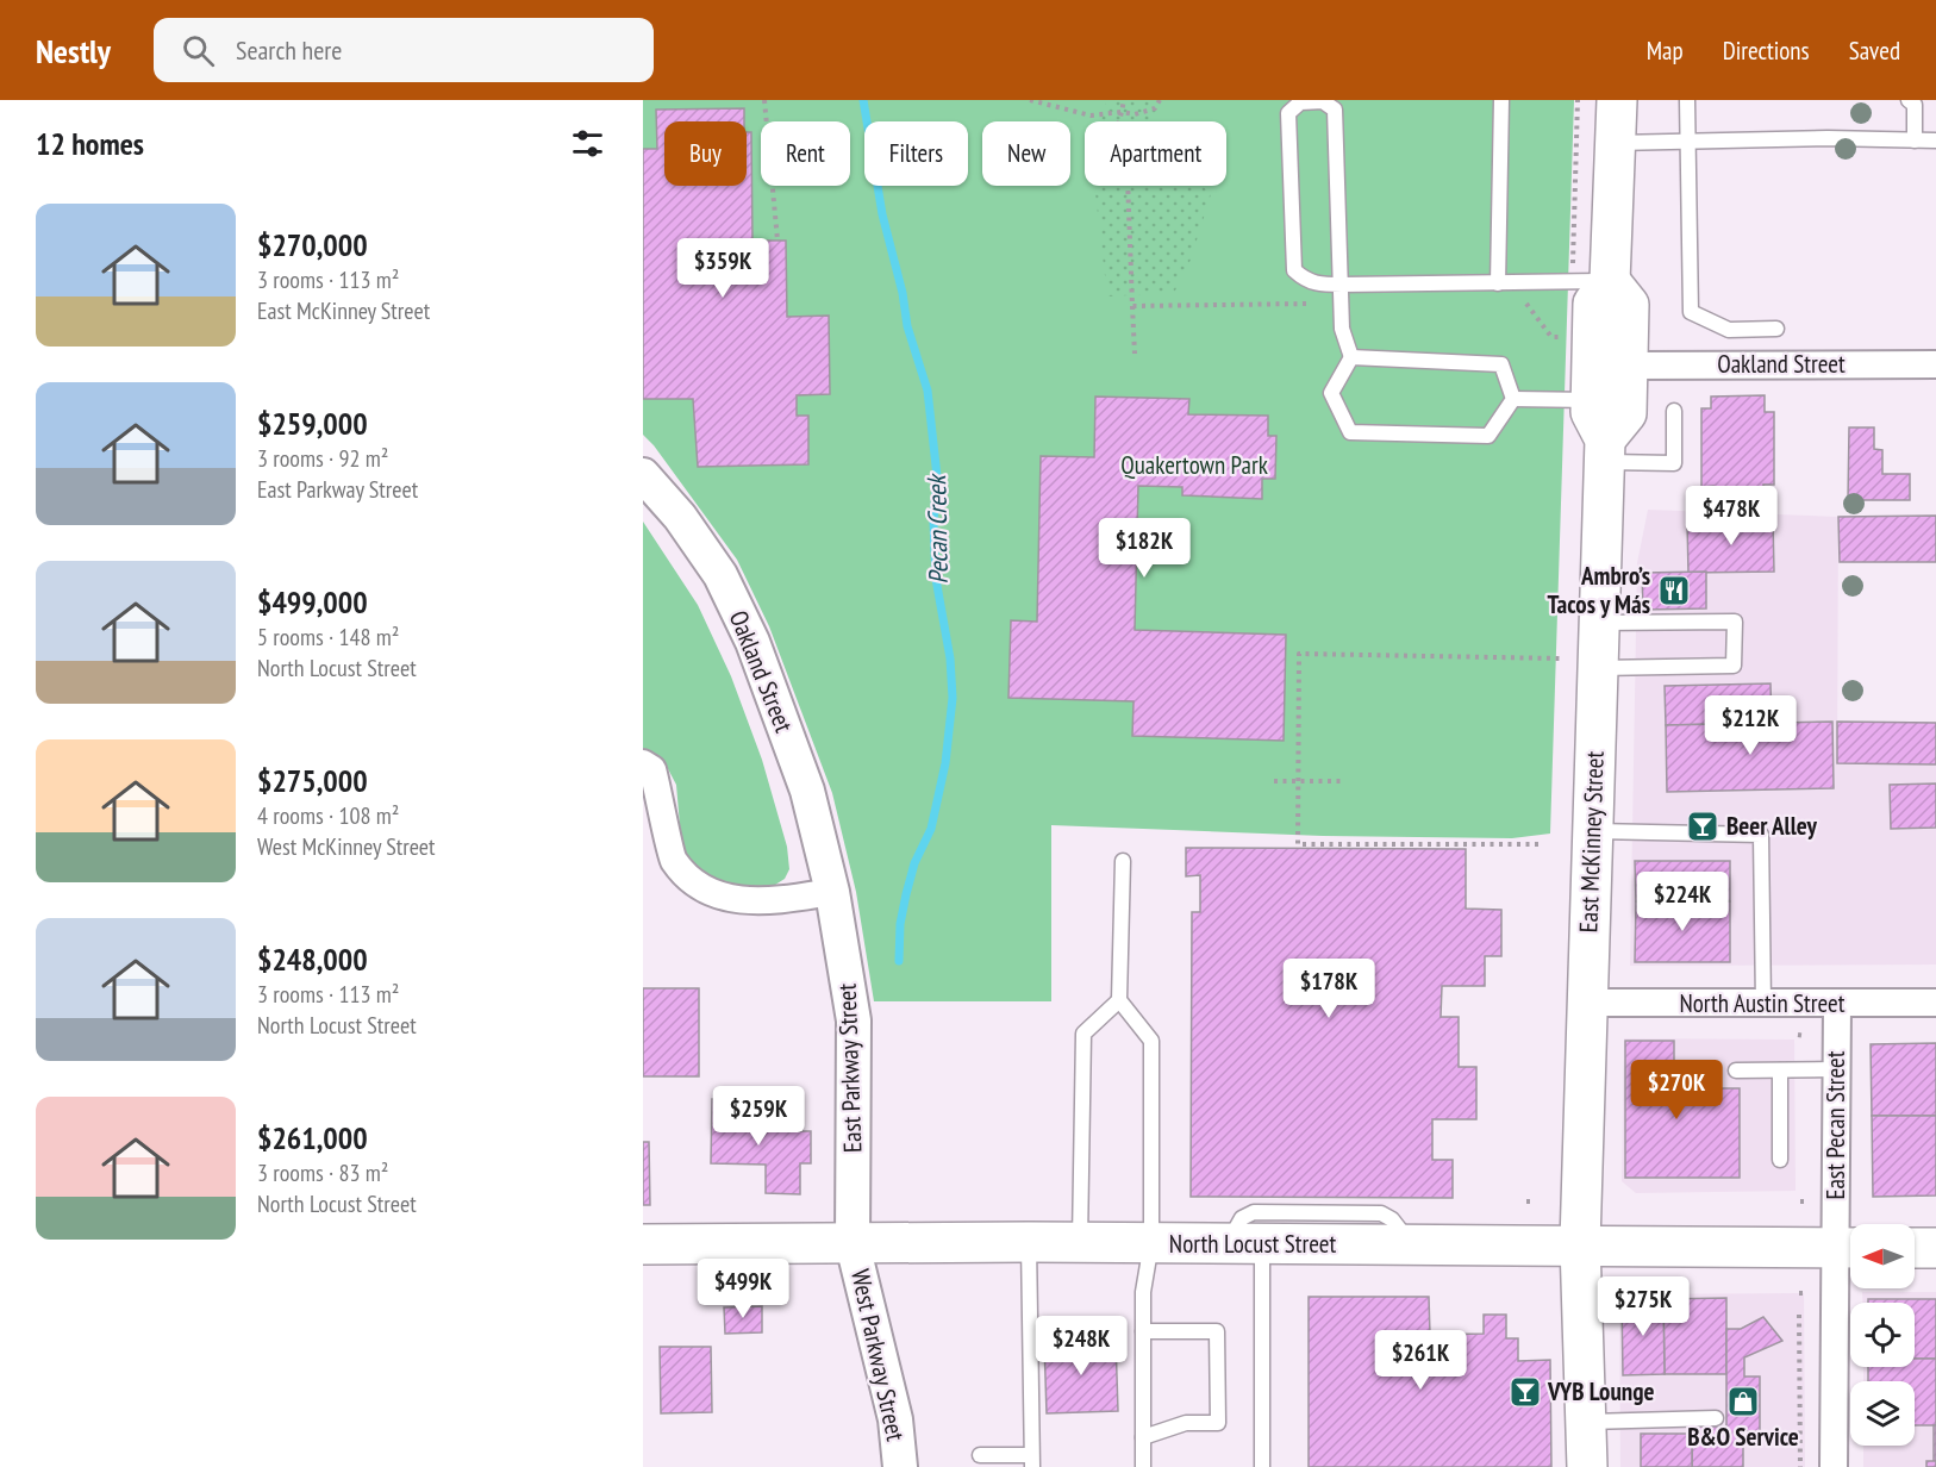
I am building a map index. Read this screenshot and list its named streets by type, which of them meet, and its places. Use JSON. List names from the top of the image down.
{
  "streets": {
    "main road": ["East McKinney Street", "North Locust Street"],
    "street": [
      "Oakland Street",
      "North Austin Street",
      "East Parkway Street",
      "East Pecan Street",
      "West Parkway Street"
    ]
  },
  "crossings": [
    ["Oakland Street", "East Parkway Street"],
    ["East McKinney Street", "North Austin Street"],
    ["East McKinney Street", "North Locust Street"],
    ["North Austin Street", "East Pecan Street"],
    ["East Parkway Street", "North Locust Street"],
    ["East Parkway Street", "West Parkway Street"],
    ["East Pecan Street", "North Locust Street"],
    ["North Locust Street", "West Parkway Street"]
  ],
  "water": ["Pecan Creek"],
  "parks": ["Quakertown Park"],
  "places": {
    "restaurant": ["Ambro’s Tacos y Más"],
    "bar": ["Beer Alley", "VYB Lounge"],
    "shop": ["B&O Service"]
  },
  "north": "left",
  "page": {
    "header": "Nestly",
    "search": "Search here",
    "nav": ["Map", "Directions", "Saved"],
    "heading": "12 homes",
    "chip": [
      "Buy",
      "Rent",
      "Filters",
      "New",
      "Apartment"
    ],
    "list": [
      {
        "name": "$270,000",
        "note": "3 rooms · 113 m² · East McKinney Street"
      },
      {
        "name": "$259,000",
        "note": "3 rooms · 92 m² · East Parkway Street"
      },
      {
        "name": "$499,000",
        "note": "5 rooms · 148 m² · North Locust Street"
      },
      {
        "name": "$275,000",
        "note": "4 rooms · 108 m² · West McKinney Street"
      },
      {
        "name": "$248,000",
        "note": "3 rooms · 113 m² · North Locust Street"
      },
      {
        "name": "$261,000",
        "note": "3 rooms · 83 m² · North Locust Street"
      }
    ],
    "price": [
      "$359K",
      "$478K",
      "$182K",
      "$212K",
      "$224K",
      "$178K",
      "$270K",
      "$259K",
      "$499K",
      "$275K",
      "$248K",
      "$261K"
    ]
  }
}
